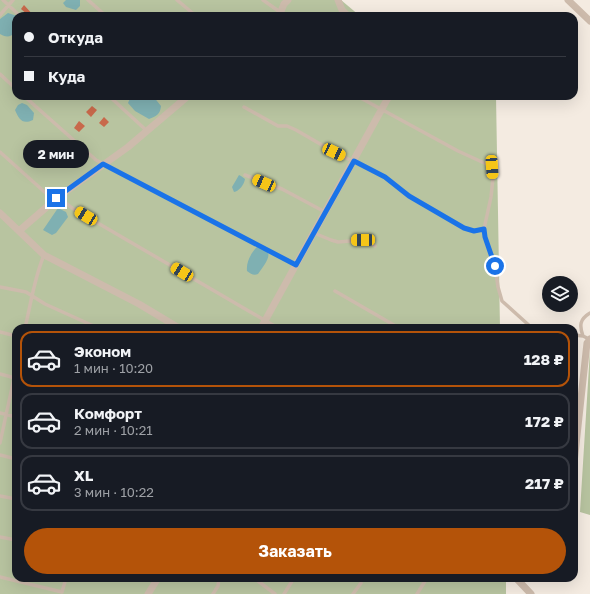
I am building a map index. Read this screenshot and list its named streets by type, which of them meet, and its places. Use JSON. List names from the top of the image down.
{
  "page": {
    "banner": ["Откуда", "Куда"],
    "bubble": "2 мин",
    "list": [
      {
        "name": "Эконом",
        "note": "1 мин · 10:20",
        "value": "128 ₽"
      },
      {
        "name": "Комфорт",
        "note": "2 мин · 10:21",
        "value": "172 ₽"
      },
      {
        "name": "XL",
        "note": "3 мин · 10:22",
        "value": "217 ₽"
      }
    ],
    "buttons": "Заказать"
  }
}
